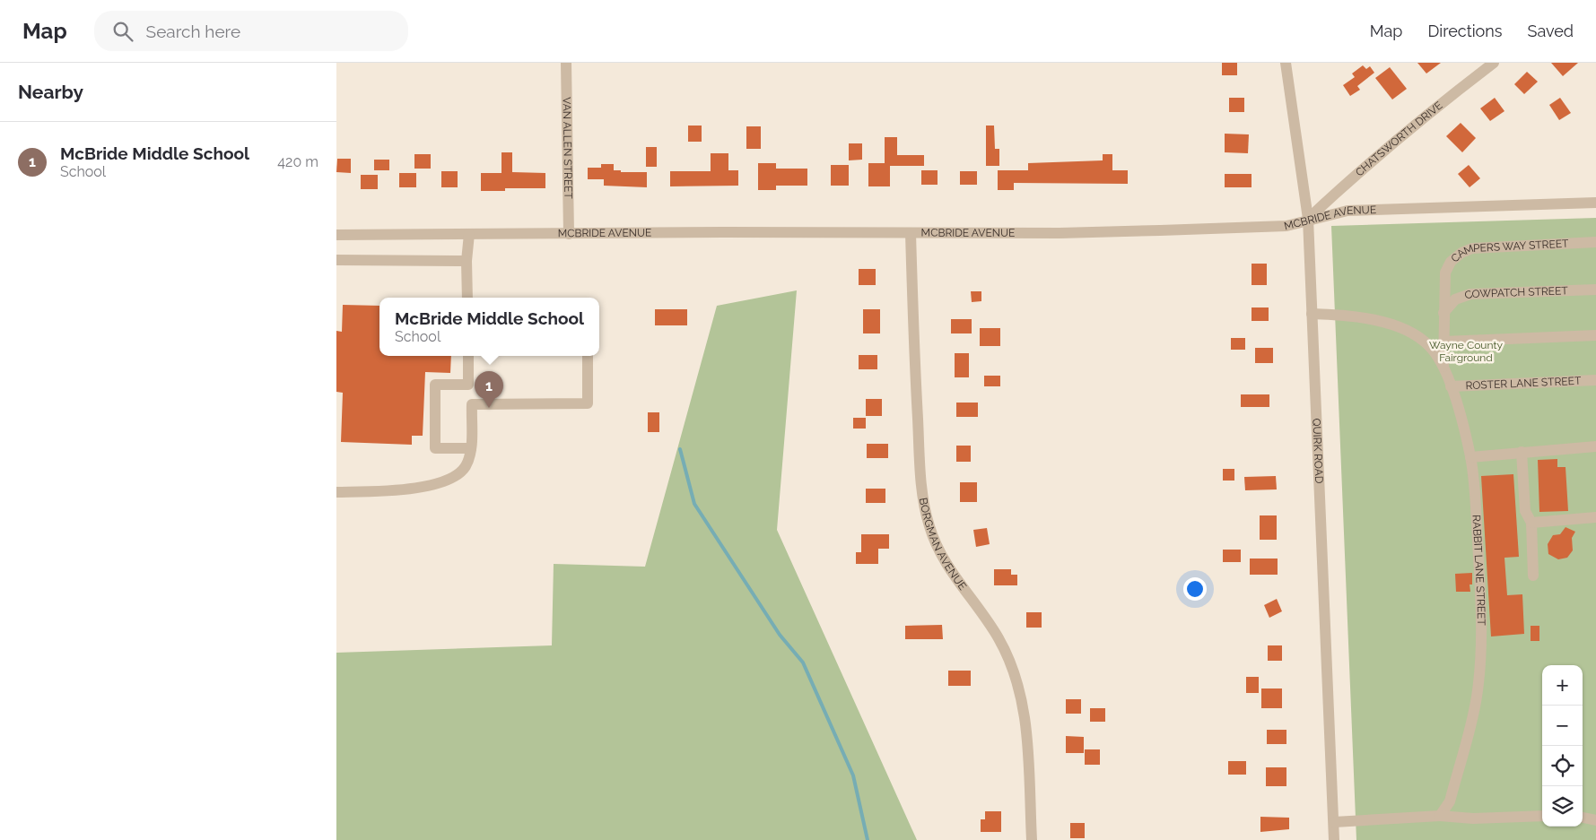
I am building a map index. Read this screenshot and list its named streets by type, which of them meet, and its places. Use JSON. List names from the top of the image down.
{
  "streets": {
    "street": [
      "CHATSWORTH DRIVE",
      "VAN ALLEN STREET",
      "MCBRIDE AVENUE",
      "CAMPERS WAY STREET",
      "COWPATCH STREET",
      "ROSTER LANE STREET",
      "QUIRK ROAD",
      "BORGMAN AVENUE",
      "RABBIT LANE STREET"
    ]
  },
  "crossings": [
    ["CHATSWORTH DRIVE", "MCBRIDE AVENUE"],
    ["CHATSWORTH DRIVE", "QUIRK ROAD"],
    ["VAN ALLEN STREET", "MCBRIDE AVENUE"],
    ["MCBRIDE AVENUE", "QUIRK ROAD"],
    ["MCBRIDE AVENUE", "BORGMAN AVENUE"],
    ["CAMPERS WAY STREET", "COWPATCH STREET"],
    ["CAMPERS WAY STREET", "RABBIT LANE STREET"],
    ["ROSTER LANE STREET", "RABBIT LANE STREET"],
    ["QUIRK ROAD", "RABBIT LANE STREET"]
  ],
  "parks": ["Wayne County Fairground"],
  "page": {
    "header": "Map",
    "search": "Search here",
    "nav": ["Map", "Directions", "Saved"],
    "heading": "Nearby",
    "list": [
      {
        "mark": "1",
        "name": "McBride Middle School",
        "note": "School",
        "value": "420 m"
      }
    ],
    "popup": ["McBride Middle School", "School"],
    "pins": "1",
    "map_buttons": ["+", "−"]
  }
}
